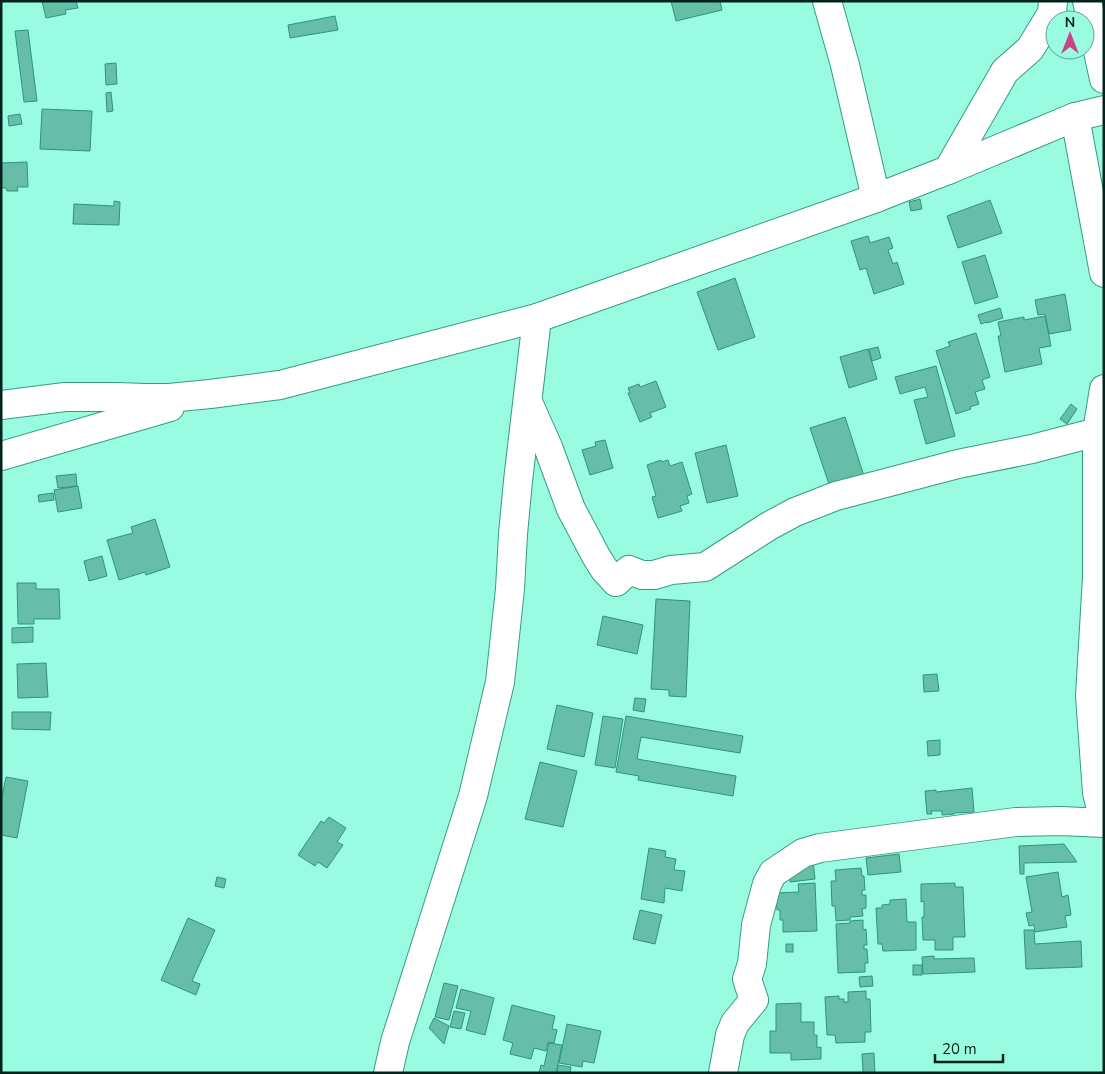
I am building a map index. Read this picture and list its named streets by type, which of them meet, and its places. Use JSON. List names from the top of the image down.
{
  "scale_bar": "20 m",
  "north": "top"
}
